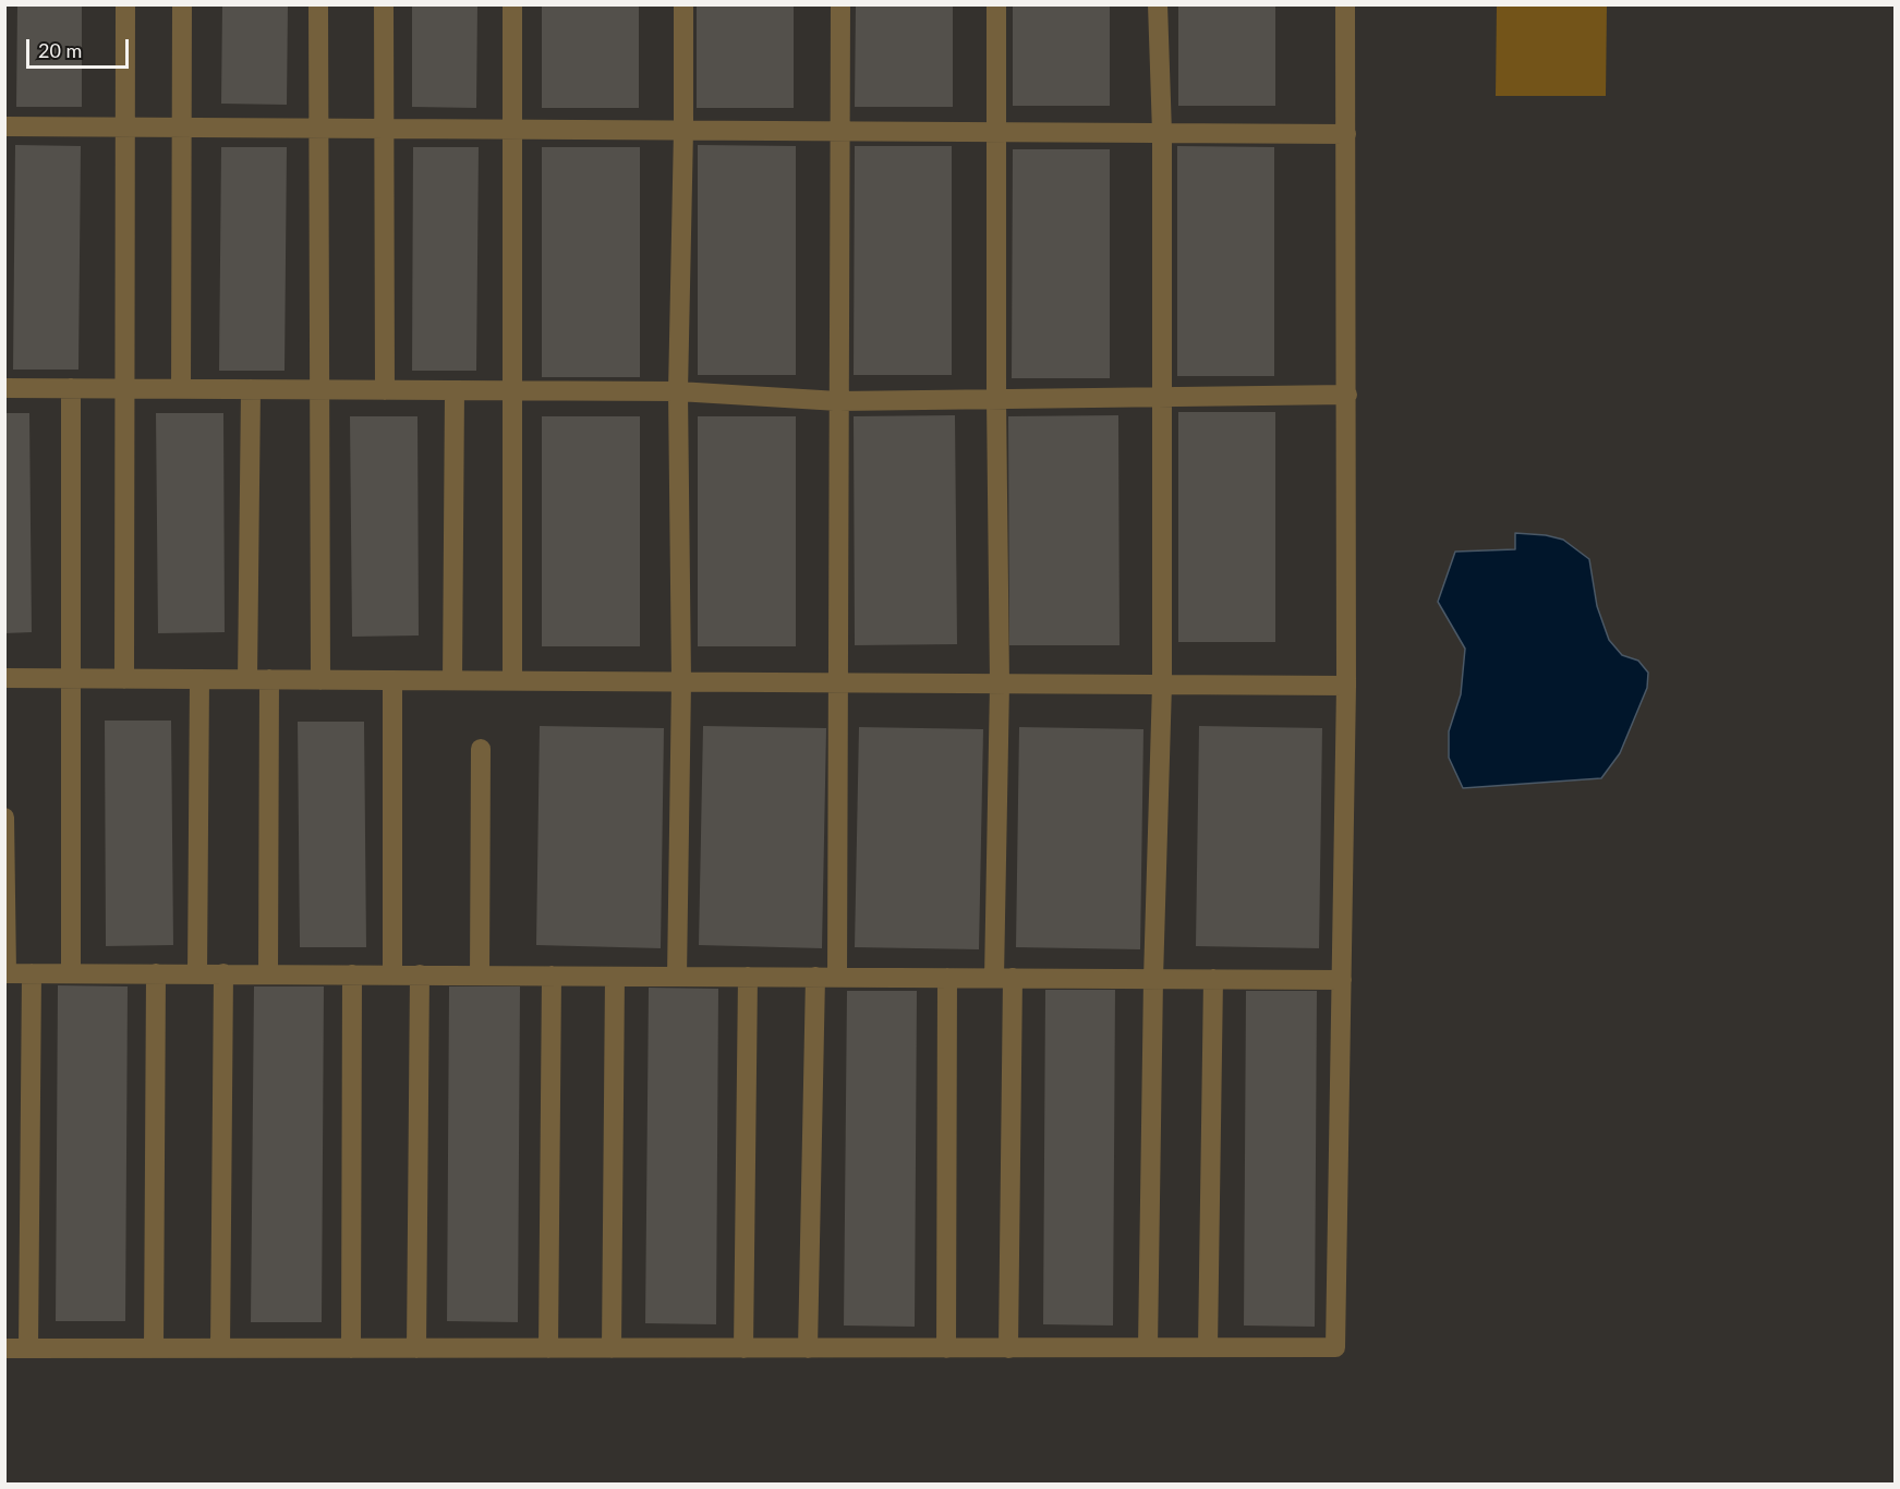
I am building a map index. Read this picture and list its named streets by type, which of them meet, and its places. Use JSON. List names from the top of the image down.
{
  "scale_bar": "20 m"
}
